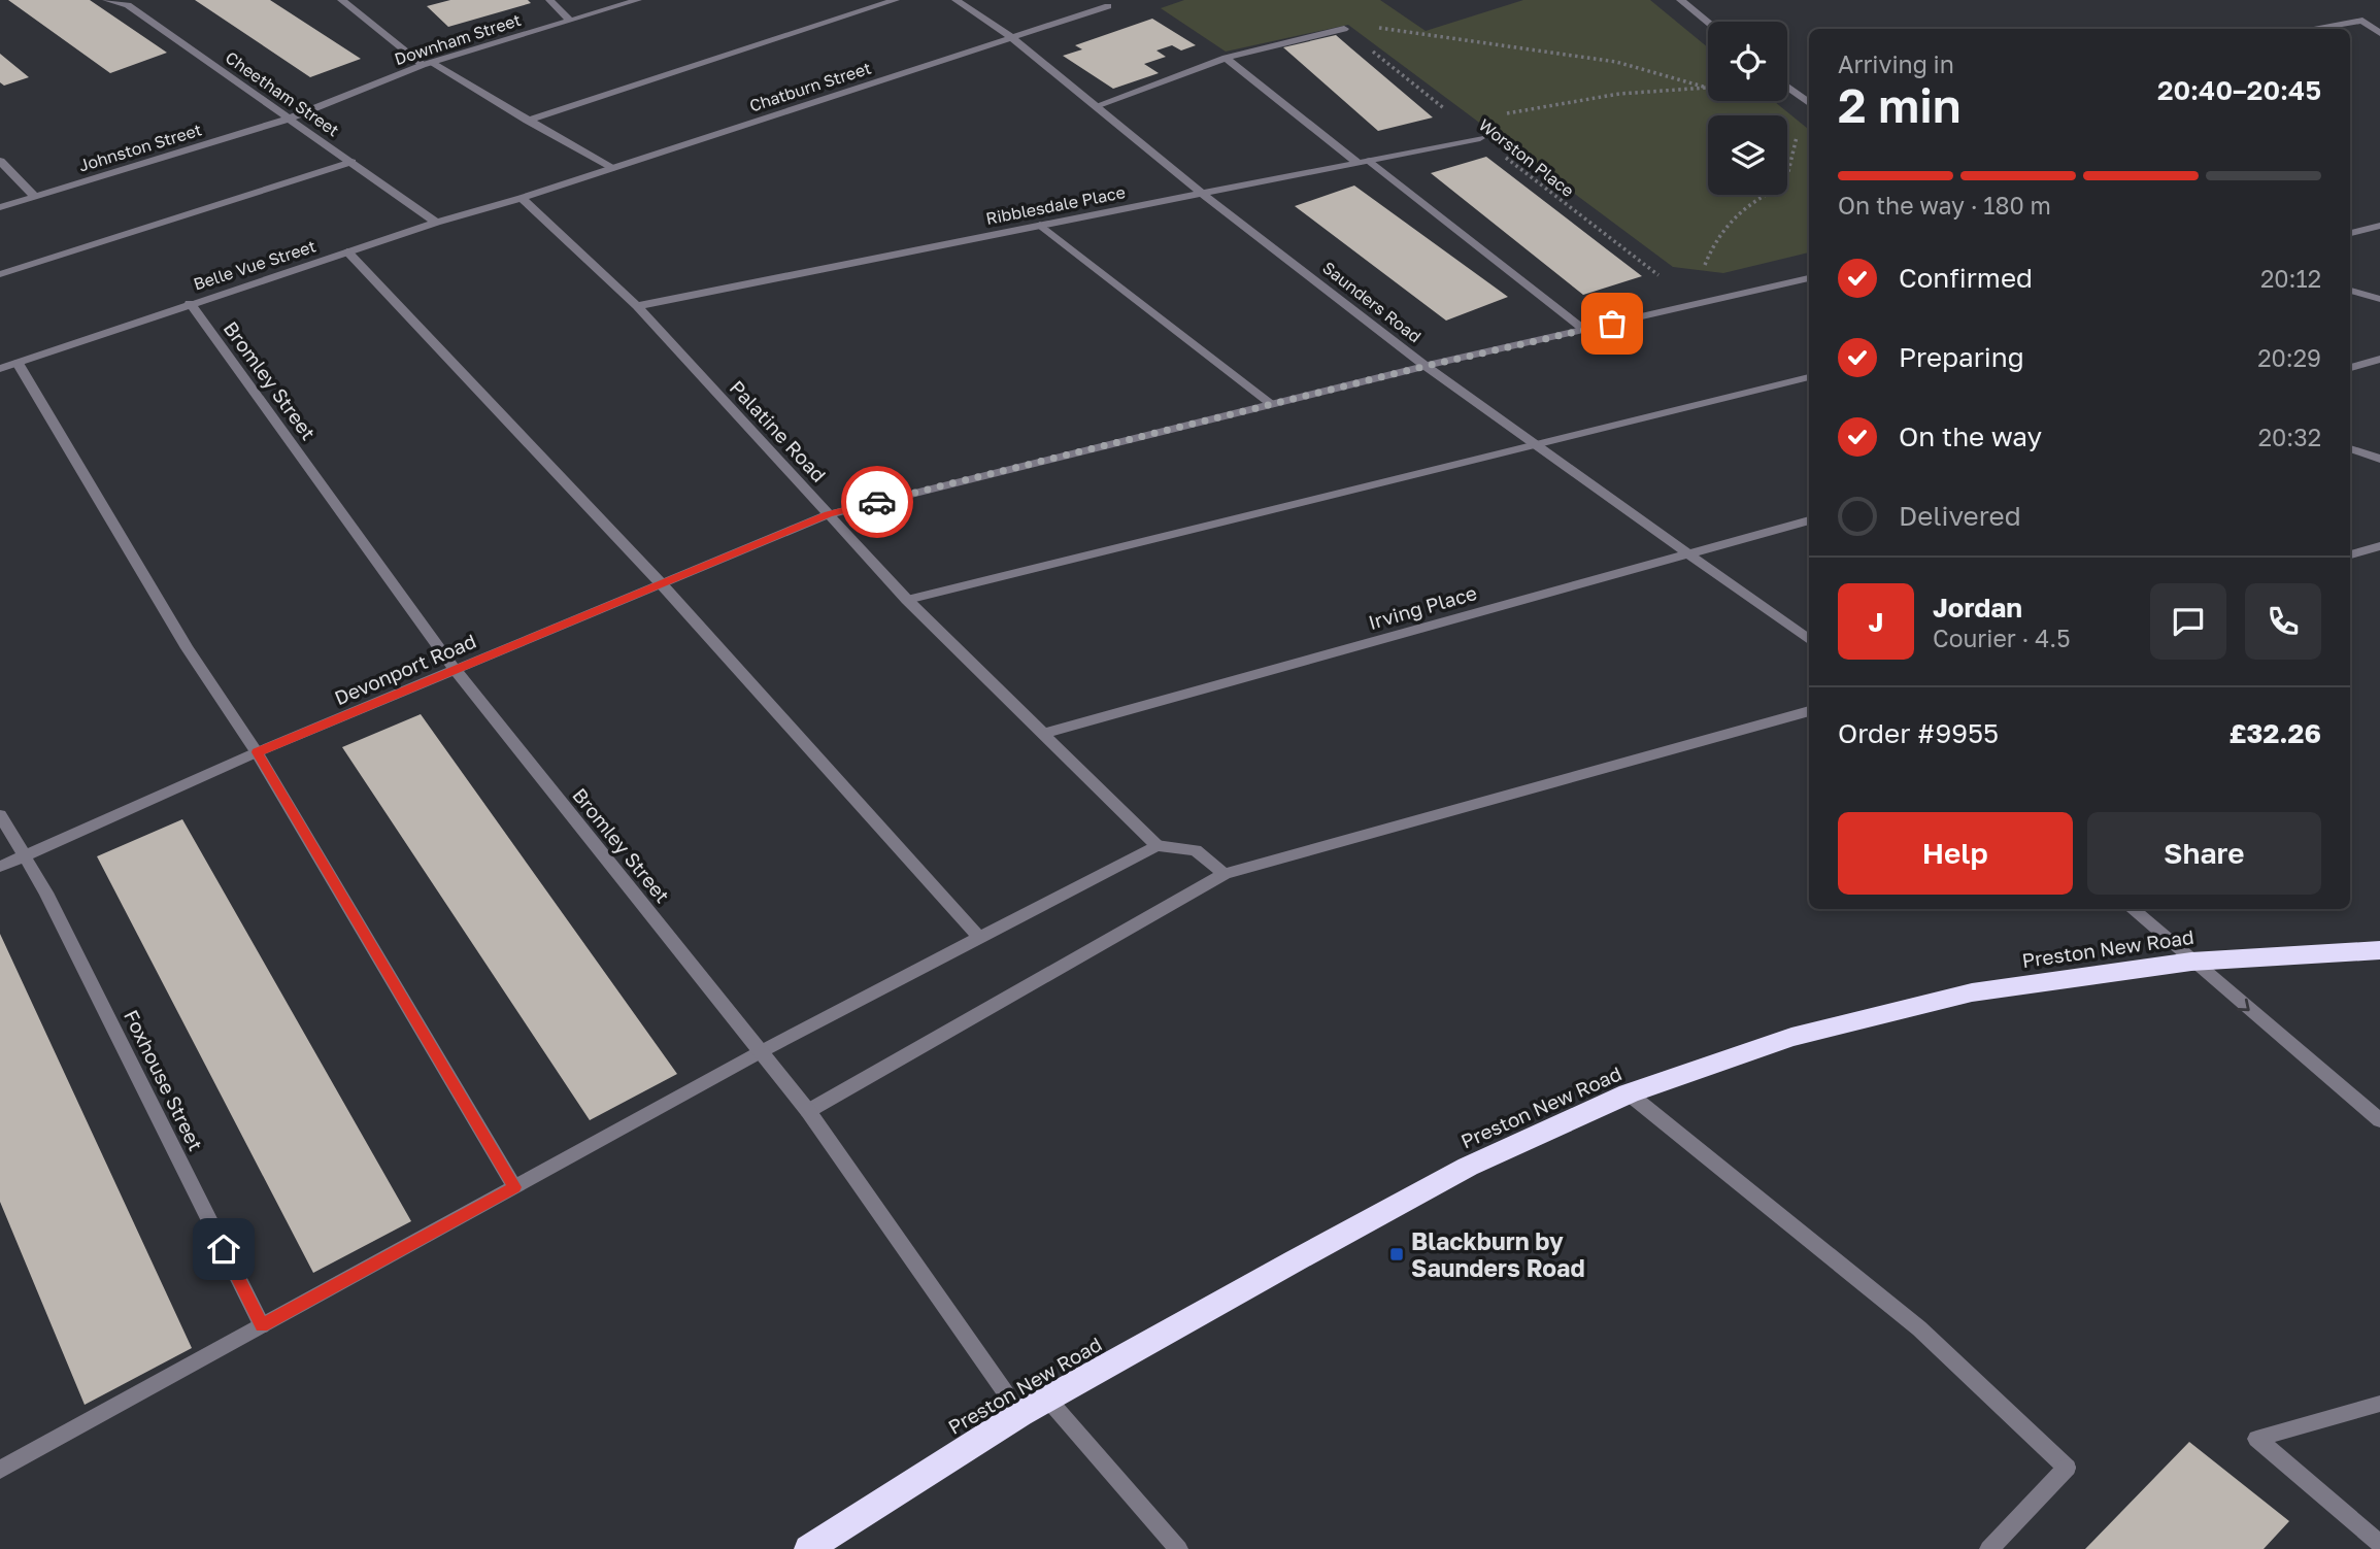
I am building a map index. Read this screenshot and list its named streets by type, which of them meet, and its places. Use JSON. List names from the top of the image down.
{
  "streets": {
    "highway": ["Preston New Road"],
    "street": [
      "Downham Street",
      "Chatburn Street",
      "Cheetham Street",
      "Johnston Street",
      "Ribblesdale Place",
      "Belle Vue Street",
      "Saunders Road",
      "Bromley Street",
      "Palatine Road",
      "Irving Place",
      "Devonport Road",
      "Foxhouse Street"
    ],
    "path": ["Worston Place"]
  },
  "crossings": [
    ["Downham Street", "Cheetham Street"],
    ["Downham Street", "Johnston Street"],
    ["Chatburn Street", "Belle Vue Street"],
    ["Chatburn Street", "Saunders Road"],
    ["Chatburn Street", "Palatine Road"],
    ["Cheetham Street", "Johnston Street"],
    ["Cheetham Street", "Belle Vue Street"],
    ["Worston Place", "Ribblesdale Place"],
    ["Worston Place", "Devonport Road"],
    ["Ribblesdale Place", "Saunders Road"],
    ["Ribblesdale Place", "Palatine Road"],
    ["Belle Vue Street", "Bromley Street"],
    ["Belle Vue Street", "Palatine Road"],
    ["Saunders Road", "Irving Place"],
    ["Saunders Road", "Devonport Road"],
    ["Bromley Street", "Devonport Road"],
    ["Bromley Street", "Preston New Road"],
    ["Palatine Road", "Irving Place"],
    ["Palatine Road", "Devonport Road"],
    ["Devonport Road", "Foxhouse Street"]
  ],
  "places": {
    "transit": ["Blackburn by Saunders Road"]
  },
  "page": {
    "heading": ["2 min", "Arriving in", "20:40–20:45"],
    "panel": [
      "Jordan",
      "Courier · 4.5",
      "Order #9955",
      "£32.26"
    ],
    "bar": "On the way · 180 m",
    "list": [
      ["Confirmed", "20:12"],
      ["Preparing", "20:29"],
      ["On the way", "20:32"],
      "Delivered"
    ],
    "round": "J",
    "buttons": ["Help", "Share"]
  }
}
